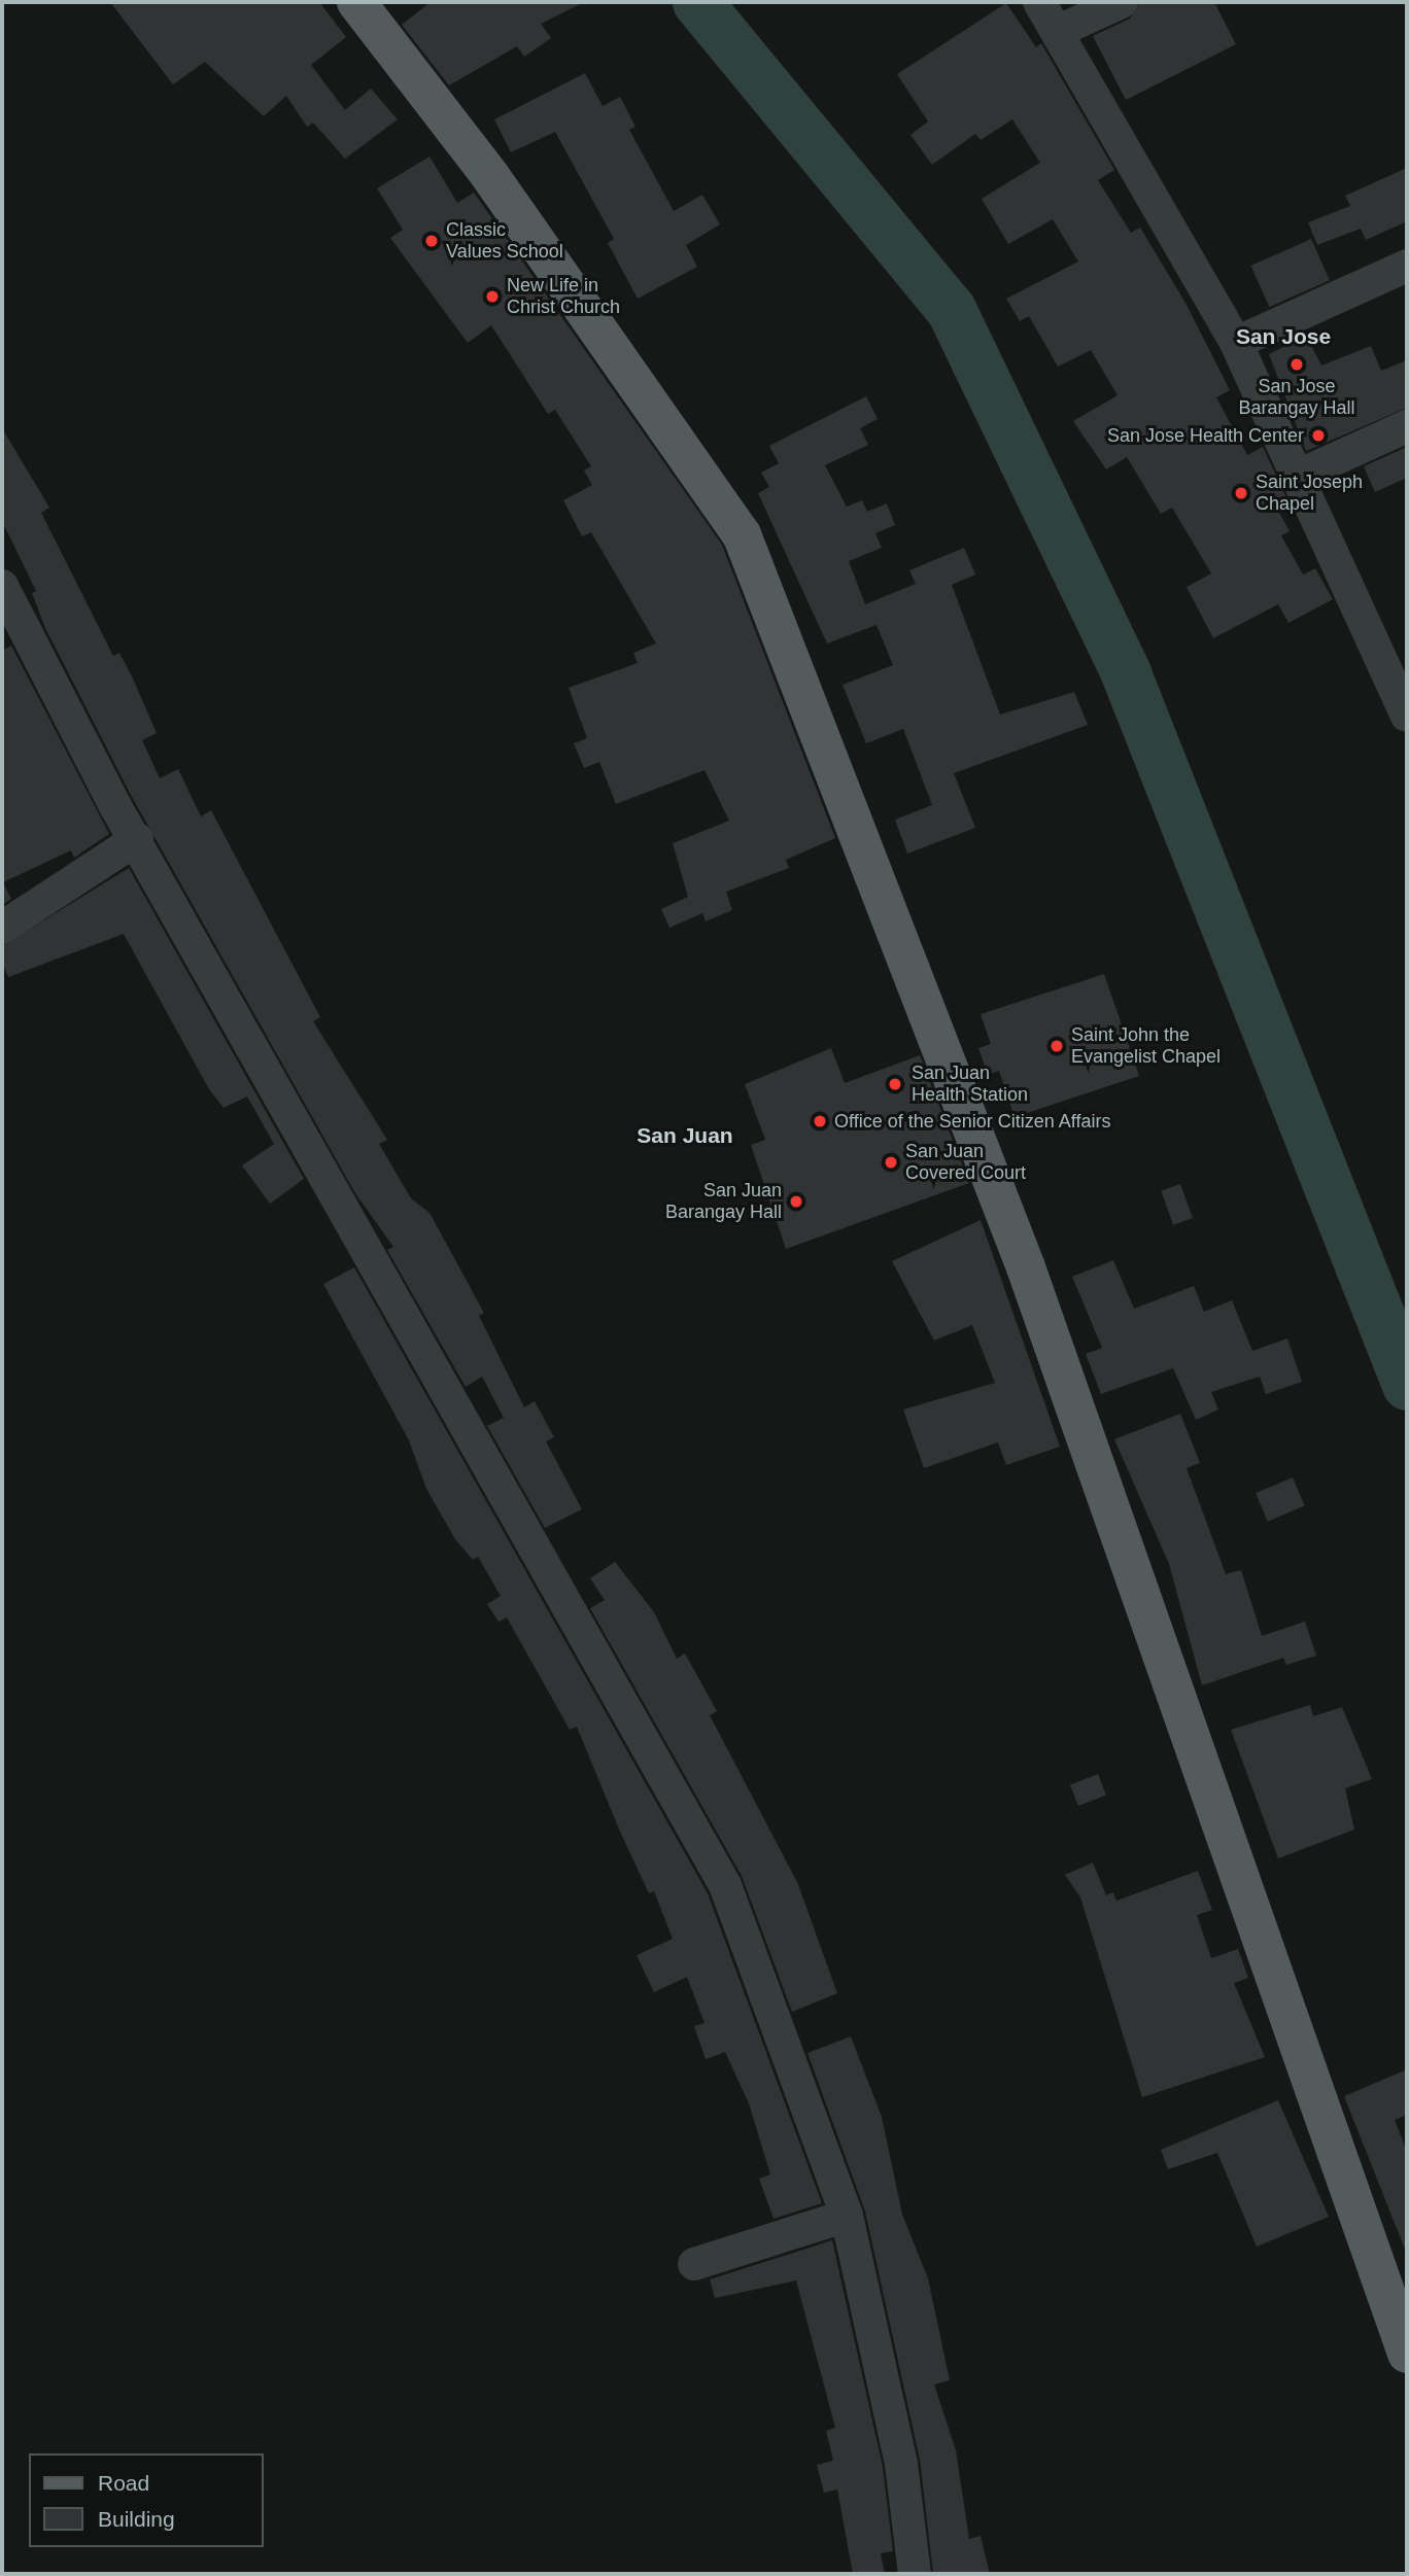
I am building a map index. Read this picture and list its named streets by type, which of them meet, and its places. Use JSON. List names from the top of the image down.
{
  "districts": ["San Jose", "San Juan"],
  "places": [
    "Classic Values School",
    "New Life in Christ Church",
    "San Jose Barangay Hall",
    "San Jose Health Center",
    "Saint Joseph Chapel",
    "Saint John the Evangelist Chapel",
    "San Juan Health Station",
    "Office of the Senior Citizen Affairs",
    "San Juan Covered Court",
    "San Juan Barangay Hall"
  ],
  "legend": ["Road", "Building"]
}
